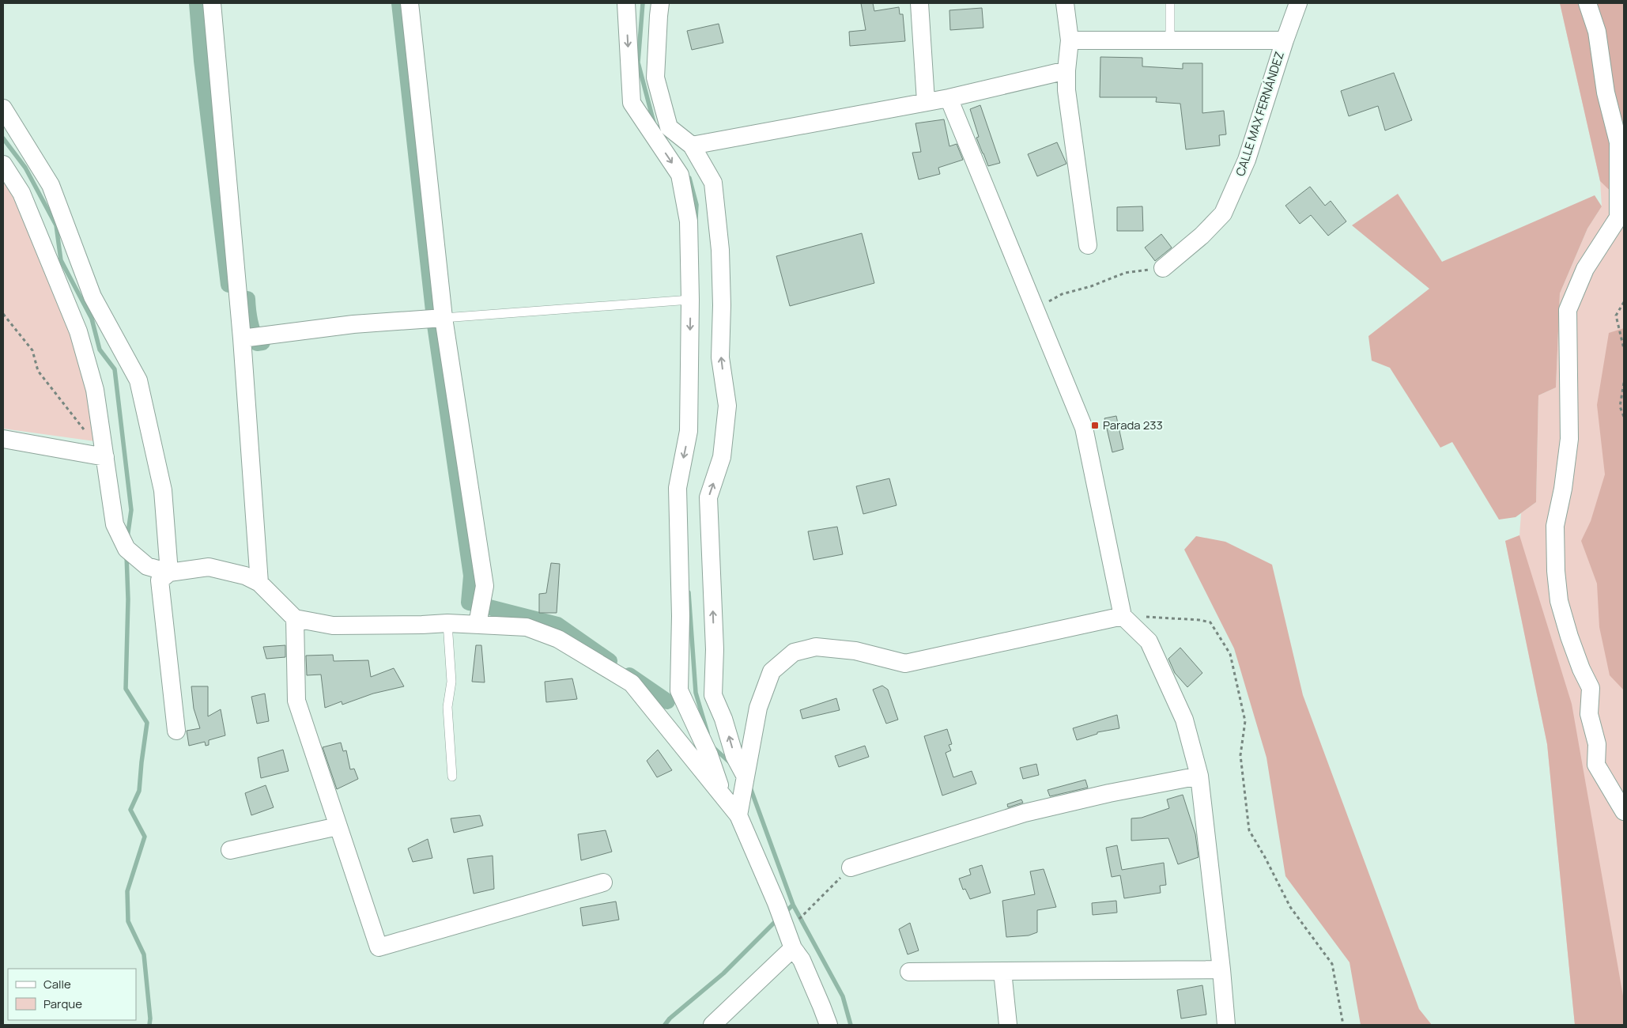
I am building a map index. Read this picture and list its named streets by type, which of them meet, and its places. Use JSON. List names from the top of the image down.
{
  "streets": {
    "street": ["CALLE MAX FERNÁNDEZ"]
  },
  "places": {
    "transit": ["Parada 233"]
  },
  "legend": ["Calle", "Parque"]
}
